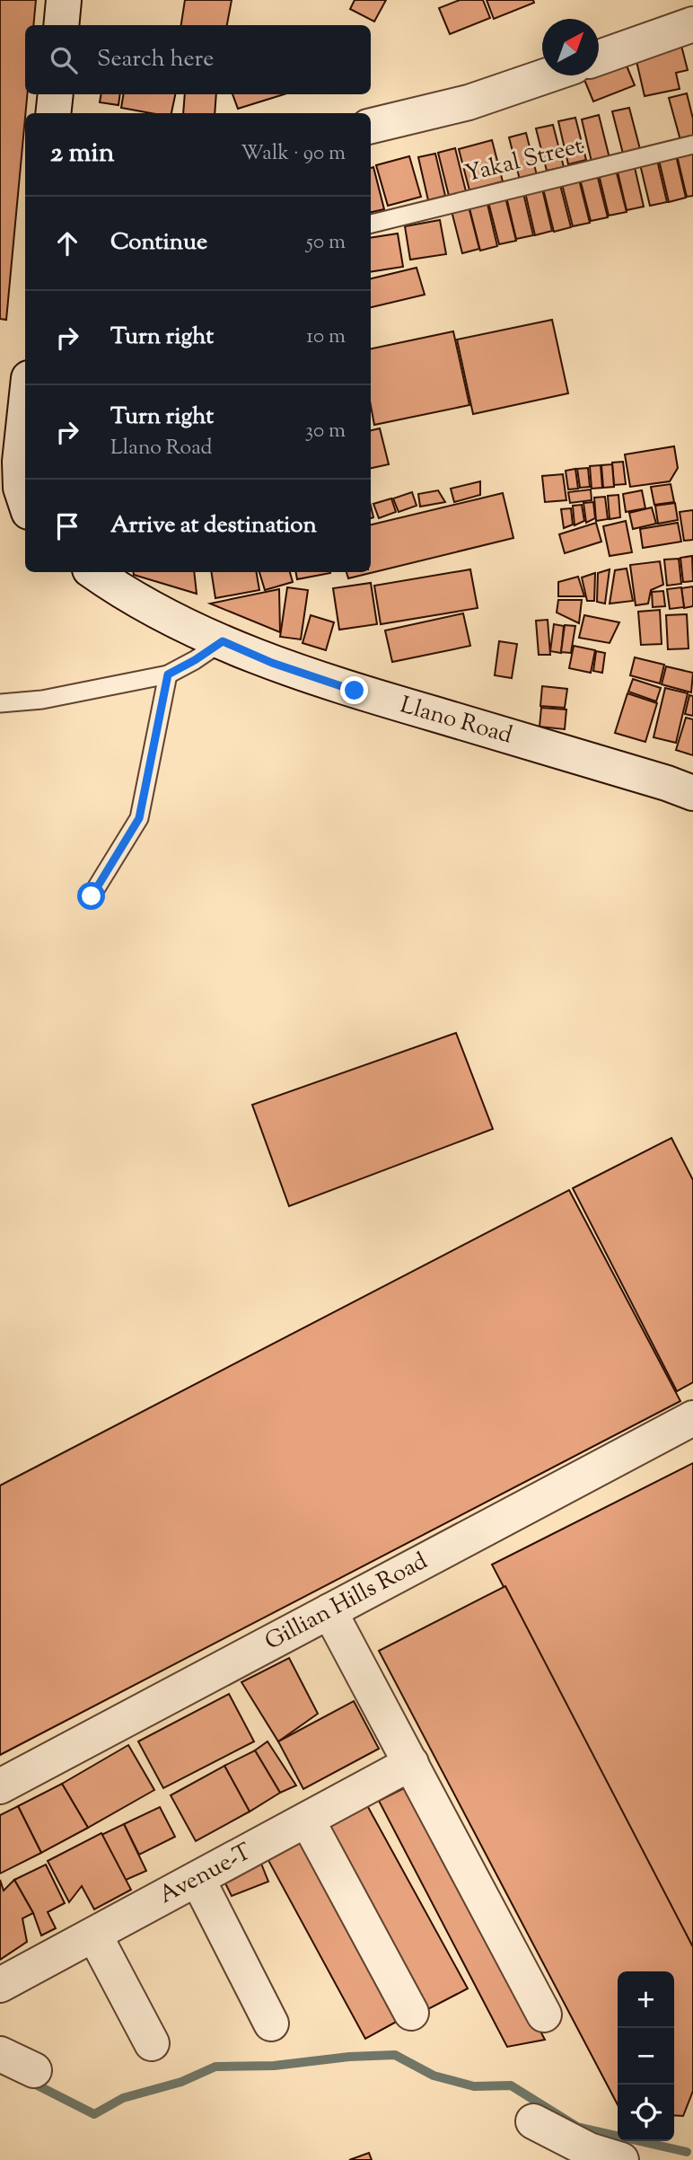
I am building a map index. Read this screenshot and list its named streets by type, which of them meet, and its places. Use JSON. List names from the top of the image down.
{
  "streets": {
    "street": ["Llano Road", "Gillian Hills Road", "Avenue-T"],
    "lane": ["Yakal Street"]
  },
  "north": "top right",
  "page": {
    "search": "Search here",
    "heading": ["2 min", "Walk · 90 m"],
    "list": [
      ["Continue", "50 m"],
      ["Turn right", "10 m"],
      ["Turn right", "Llano Road", "30 m"],
      "Arrive at destination"
    ],
    "map_buttons": ["+", "−"]
  }
}
